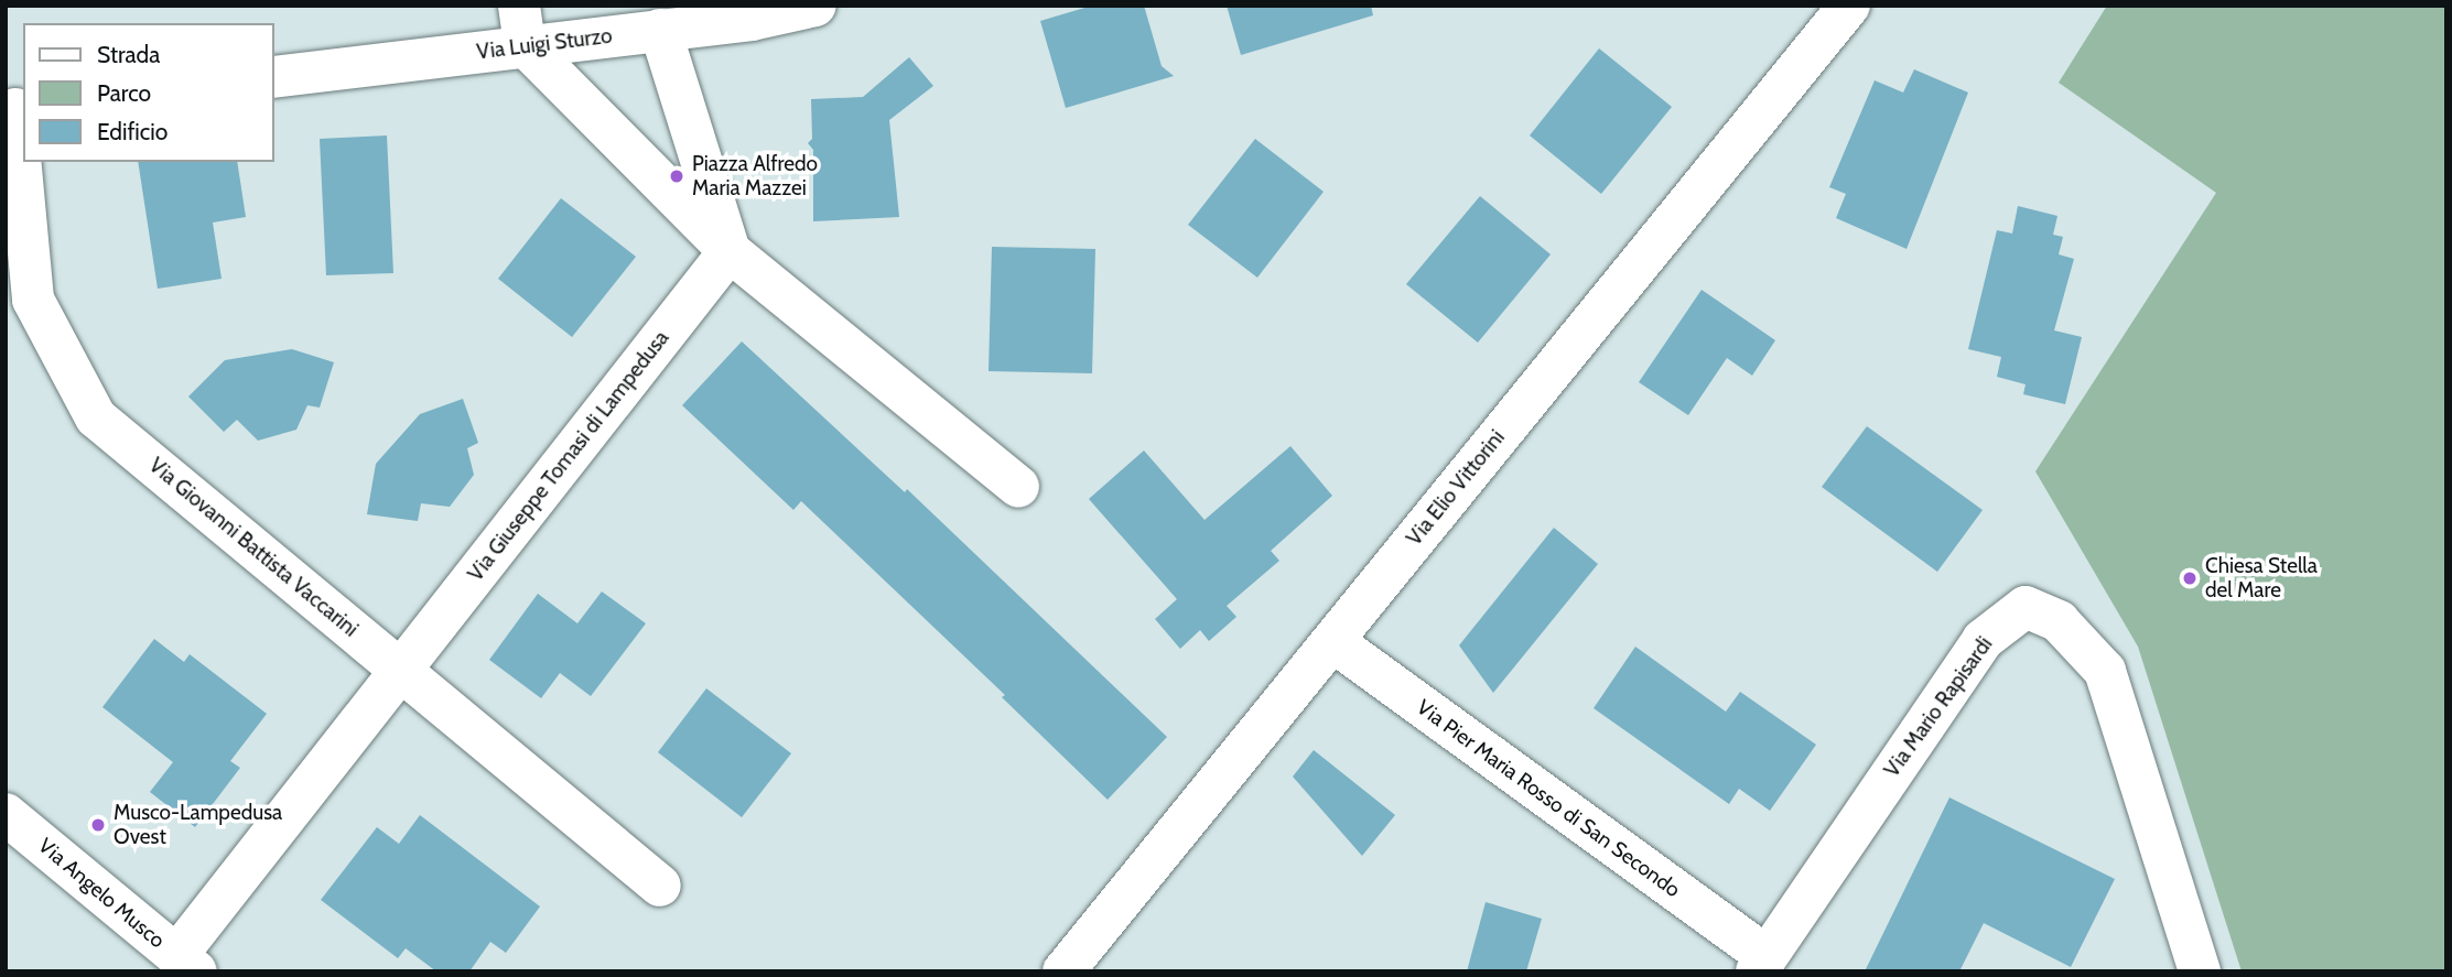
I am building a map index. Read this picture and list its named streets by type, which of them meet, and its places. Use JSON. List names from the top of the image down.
{
  "streets": {
    "street": [
      "Via Luigi Sturzo",
      "Via Giuseppe Tomasi di Lampedusa",
      "Via Elio Vittorini",
      "Via Giovanni Battista Vaccarini",
      "Via Mario Rapisardi",
      "Via Pier Maria Rosso di San Secondo",
      "Via Angelo Musco"
    ]
  },
  "crossings": [
    ["Via Giuseppe Tomasi di Lampedusa", "Via Giovanni Battista Vaccarini"],
    ["Via Giuseppe Tomasi di Lampedusa", "Via Angelo Musco"],
    ["Via Elio Vittorini", "Via Pier Maria Rosso di San Secondo"],
    ["Via Mario Rapisardi", "Via Pier Maria Rosso di San Secondo"]
  ],
  "places": ["Piazza Alfredo Maria Mazzei", "Chiesa Stella del Mare", "Musco-Lampedusa Ovest"],
  "legend": ["Strada", "Parco", "Edificio"]
}
